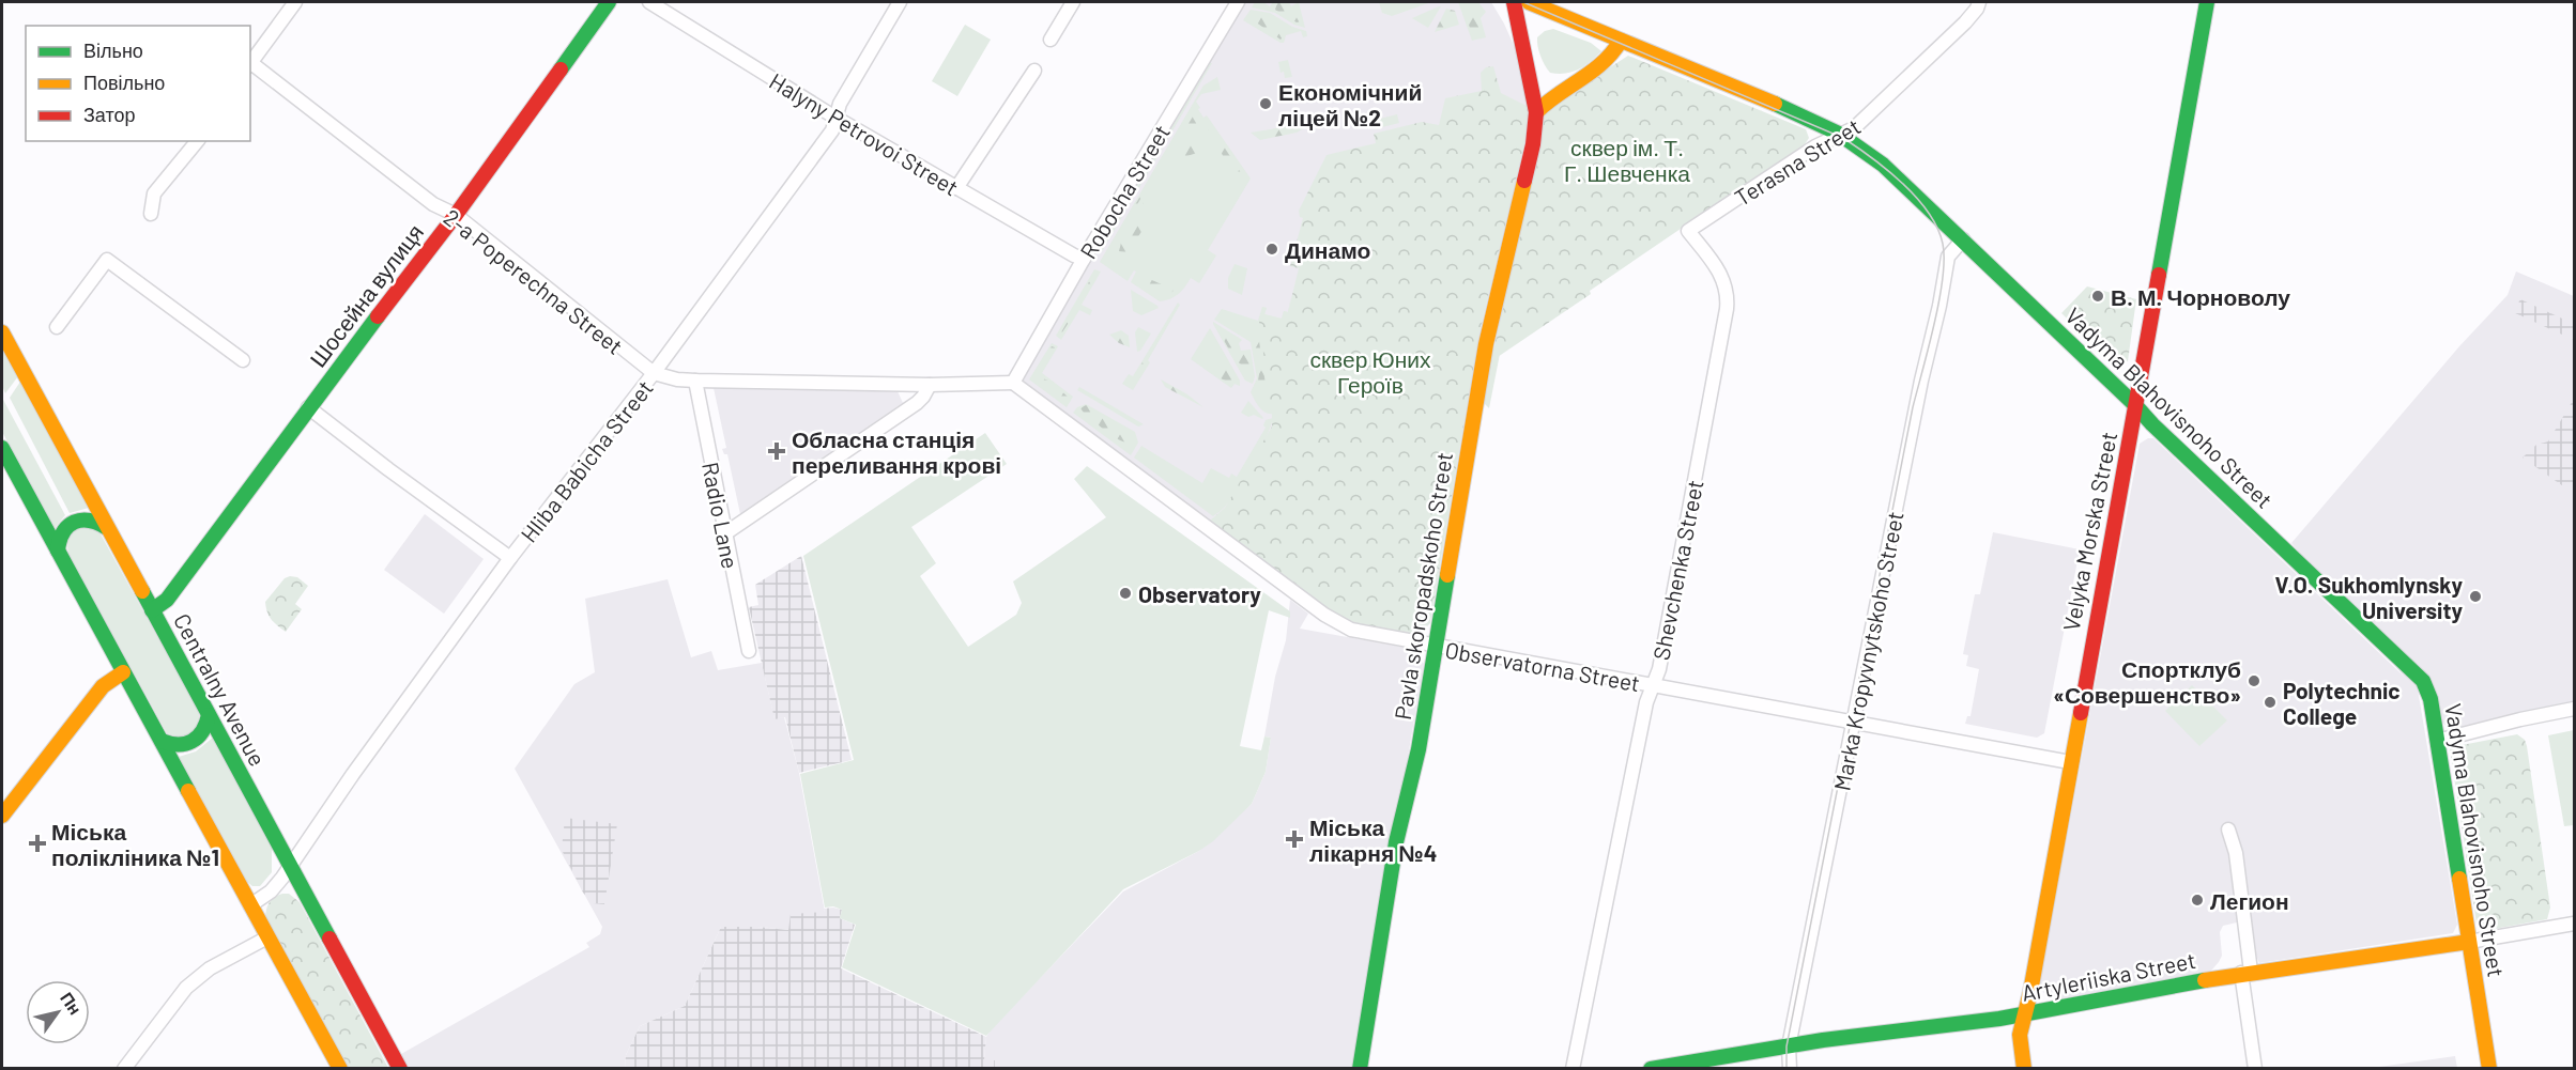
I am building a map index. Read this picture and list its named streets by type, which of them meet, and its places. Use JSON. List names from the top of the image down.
{
  "streets": {
    "main road": [
      "Шосейна вулиця",
      "Vadyma Blahovisnoho Street",
      "Velyka Morska Street",
      "Pavla skoropadskoho Street",
      "Centralny Avenue",
      "Artyleriiska Street"
    ],
    "street": [
      "Halyny Petrovoi Street",
      "Terasna Street",
      "Robocha Street",
      "2-a Poperechna Street",
      "Hliba Babicha Street",
      "Radio Lane",
      "Shevchenka Street",
      "Marka Kropyvnytskoho Street",
      "Observatorna Street"
    ]
  },
  "crossings": [
    ["Halyny Petrovoi Street", "Robocha Street"],
    ["Halyny Petrovoi Street", "Hliba Babicha Street"],
    ["Terasna Street", "Vadyma Blahovisnoho Street"],
    ["Terasna Street", "Shevchenka Street"],
    ["Robocha Street", "2-a Poperechna Street"],
    ["Robocha Street", "Observatorna Street"],
    ["2-a Poperechna Street", "Шосейна вулиця"],
    ["2-a Poperechna Street", "Hliba Babicha Street"],
    ["2-a Poperechna Street", "Radio Lane"],
    ["2-a Poperechna Street", "Observatorna Street"],
    ["Шосейна вулиця", "Centralny Avenue"],
    ["Vadyma Blahovisnoho Street", "Velyka Morska Street"],
    ["Vadyma Blahovisnoho Street", "Marka Kropyvnytskoho Street"],
    ["Vadyma Blahovisnoho Street", "Artyleriiska Street"],
    ["Hliba Babicha Street", "Centralny Avenue"],
    ["Velyka Morska Street", "Observatorna Street"],
    ["Velyka Morska Street", "Artyleriiska Street"],
    ["Shevchenka Street", "Observatorna Street"],
    ["Pavla skoropadskoho Street", "Observatorna Street"],
    ["Marka Kropyvnytskoho Street", "Observatorna Street"],
    ["Marka Kropyvnytskoho Street", "Artyleriiska Street"]
  ],
  "parks": ["сквер ім. Т. Г. Шевченка", "сквер Юних Героїв"],
  "places": {
    "other": [
      "Економічний ліцей №2",
      "Динамо",
      "В. М. Чорноволу",
      "Observatory",
      "V.O. Sukhomlynsky University",
      "Спортклуб «Совершенство»",
      "Polytechnic College",
      "Легион"
    ],
    "health": ["Обласна станція переливання крові", "Міська лікарня №4", "Міська полікліника №1"]
  },
  "legend": ["Вільно", "Повільно", "Затор"],
  "north": "top right"
}
